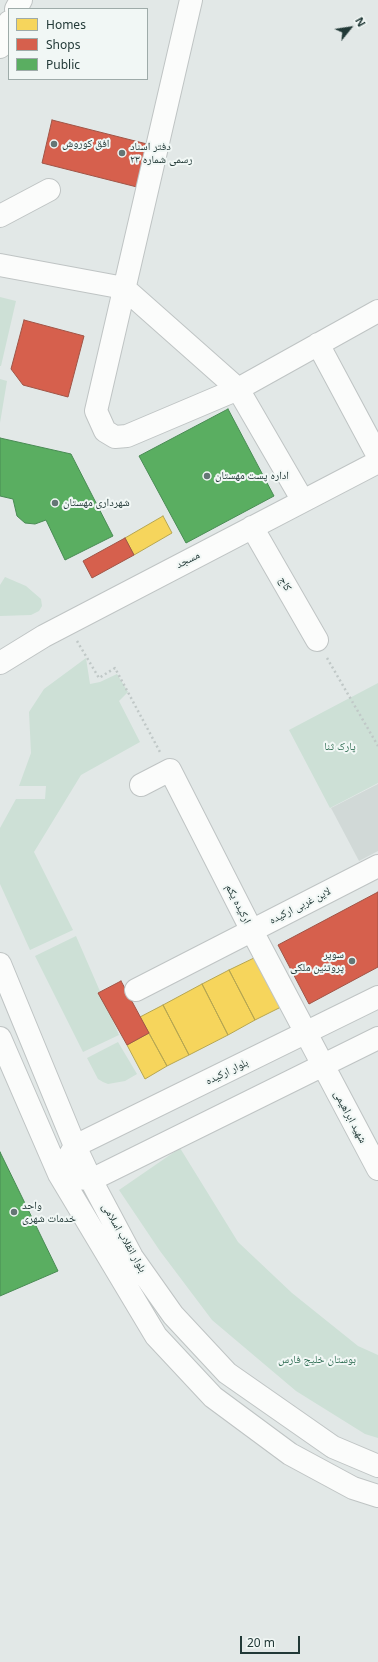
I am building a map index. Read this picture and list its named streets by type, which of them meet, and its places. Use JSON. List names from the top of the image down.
{
  "streets": {
    "street": [
      "مسجد",
      "کاج",
      "ارکیده یکم",
      "لاین غربی ارکیده",
      "بلوار ارکیده",
      "شهید ابراهیمی",
      "بلوار انقلاب اسلامی"
    ]
  },
  "crossings": [
    ["مسجد", "کاج"],
    ["ارکیده یکم", "لاین غربی ارکیده"],
    ["ارکیده یکم", "بلوار ارکیده"],
    ["ارکیده یکم", "شهید ابراهیمی"],
    ["بلوار ارکیده", "بلوار انقلاب اسلامی"]
  ],
  "parks": ["پارک ثنا", "بوستان خلیج فارس"],
  "places": [
    "افق کوروش",
    "دفتر اسناد رسمی شماره ۲۳",
    "اداره پست مهستان",
    "شهرداری مهستان",
    "سوپر پروتئین ملکی",
    "واحد خدمات شهری"
  ],
  "legend": ["Homes", "Shops", "Public"],
  "scale_bar": "20 m",
  "north": "top right"
}
